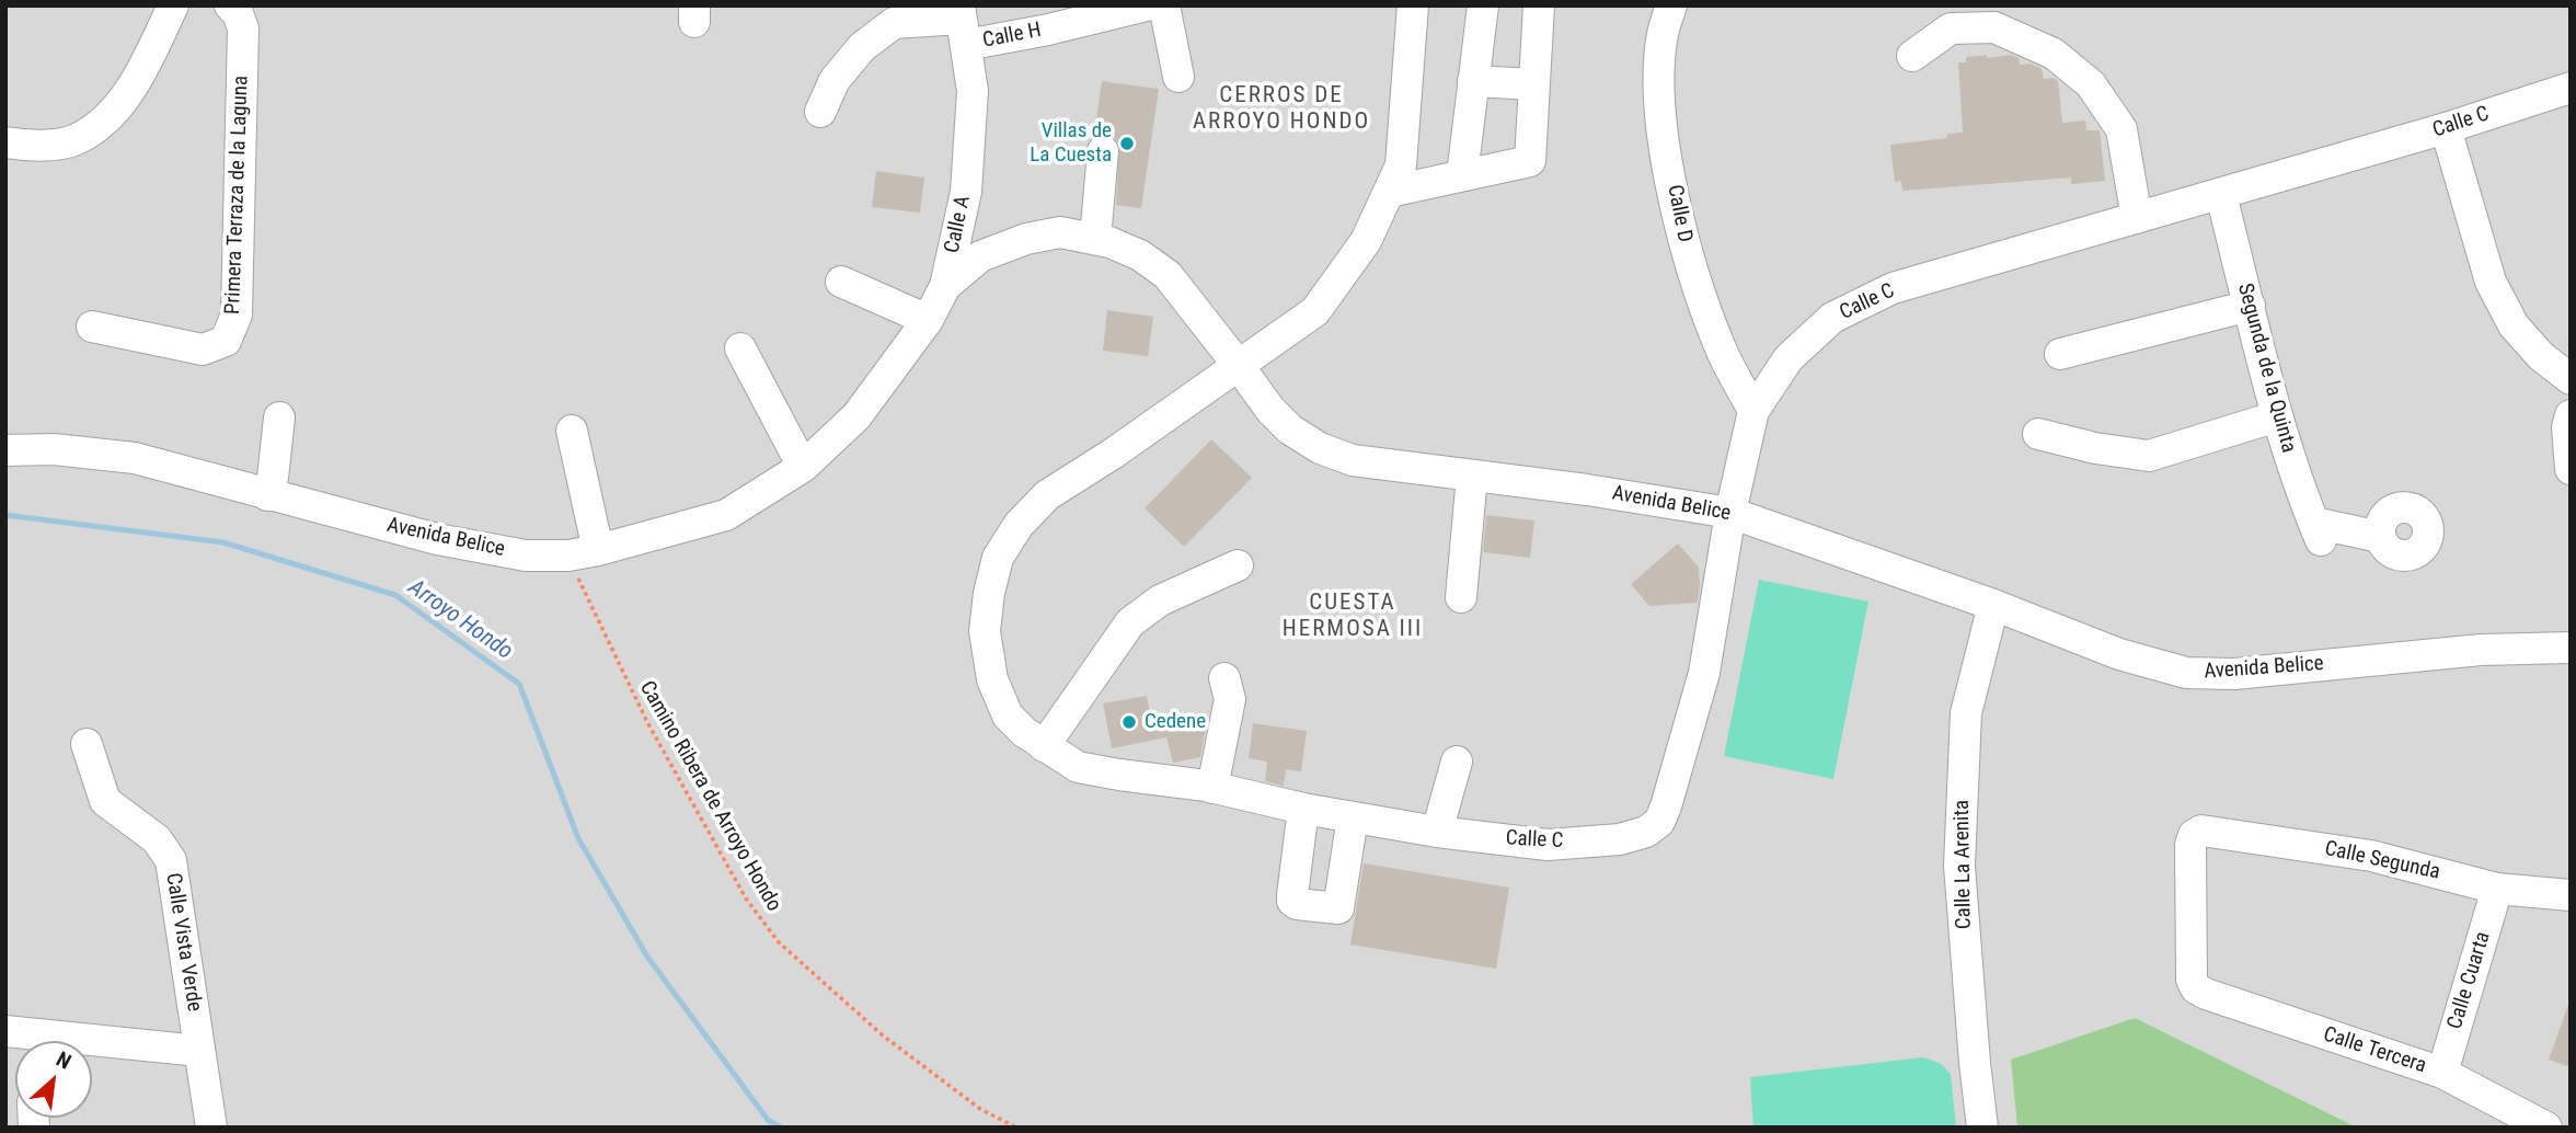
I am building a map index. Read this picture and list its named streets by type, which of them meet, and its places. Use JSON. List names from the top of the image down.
{
  "streets": {
    "street": [
      "Calle H",
      "Calle C",
      "Primera Terraza de la Laguna",
      "Calle D",
      "Calle A",
      "Segunda de la Quinta",
      "Avenida Belice",
      "Calle Segunda",
      "Calle La Arenita",
      "Calle Vista Verde",
      "Calle Cuarta",
      "Calle Tercera"
    ],
    "path": ["Camino Ribera de Arroyo Hondo"]
  },
  "crossings": [
    ["Calle H", "Calle A"],
    ["Calle C", "Calle D"],
    ["Calle C", "Segunda de la Quinta"],
    ["Calle C", "Avenida Belice"],
    ["Calle A", "Avenida Belice"],
    ["Avenida Belice", "Camino Ribera de Arroyo Hondo"],
    ["Avenida Belice", "Calle La Arenita"],
    ["Calle Segunda", "Calle Cuarta"],
    ["Calle Segunda", "Calle Tercera"],
    ["Calle Cuarta", "Calle Tercera"]
  ],
  "districts": ["CERROS DE ARROYO HONDO", "CUESTA HERMOSA III"],
  "water": ["Arroyo Hondo"],
  "places": ["Villas de La Cuesta", "Cedene"],
  "north": "top right"
}
